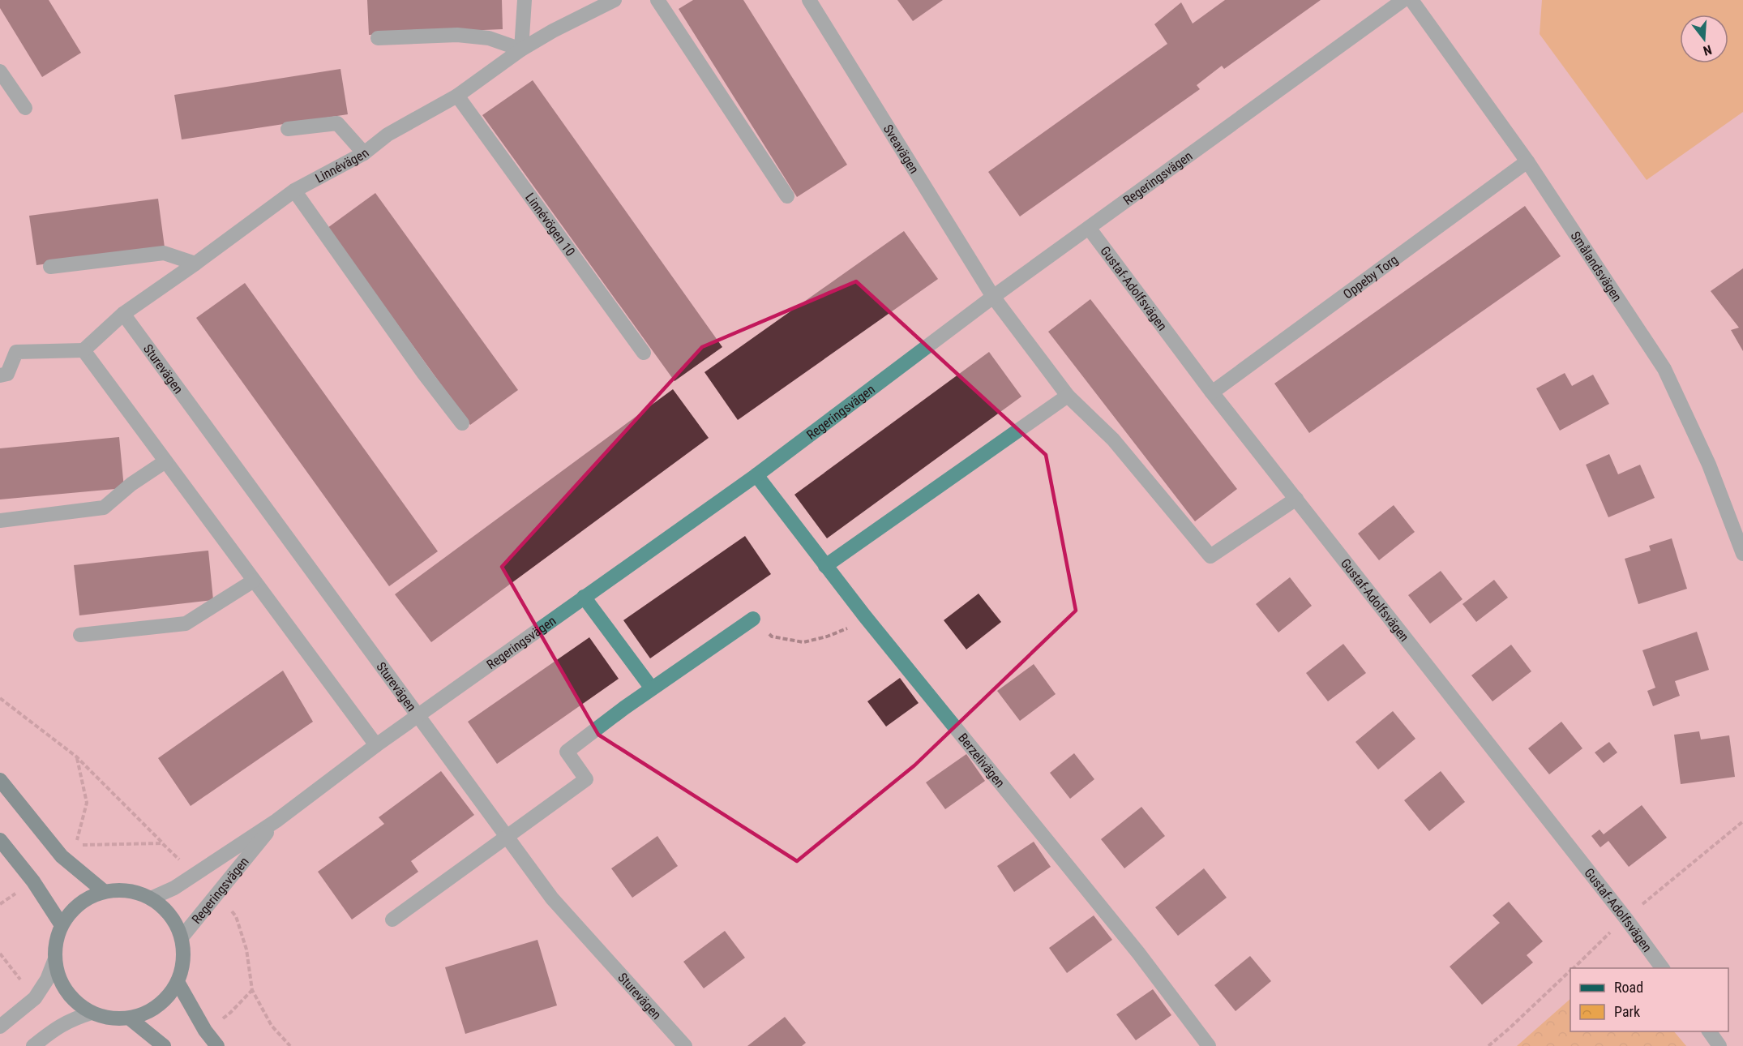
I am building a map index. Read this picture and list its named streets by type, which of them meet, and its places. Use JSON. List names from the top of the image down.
{
  "streets": {
    "street": [
      "Sveavägen",
      "Linnévägen",
      "Regeringsvägen",
      "Linnévögen 10",
      "Smålandsvägen",
      "Oppeby Torg",
      "Gustaf-Adolfsvägen",
      "Sturevägen",
      "Berzelivägen"
    ]
  },
  "crossings": [
    ["Sveavägen", "Regeringsvägen"],
    ["Sveavägen", "Gustaf-Adolfsvägen"],
    ["Linnévägen", "Linnévögen 10"],
    ["Linnévägen", "Sturevägen"],
    ["Regeringsvägen", "Gustaf-Adolfsvägen"],
    ["Regeringsvägen", "Sturevägen"],
    ["Regeringsvägen", "Berzelivägen"],
    ["Smålandsvägen", "Oppeby Torg"],
    ["Oppeby Torg", "Gustaf-Adolfsvägen"]
  ],
  "legend": ["Road", "Park"],
  "north": "bottom"
}
